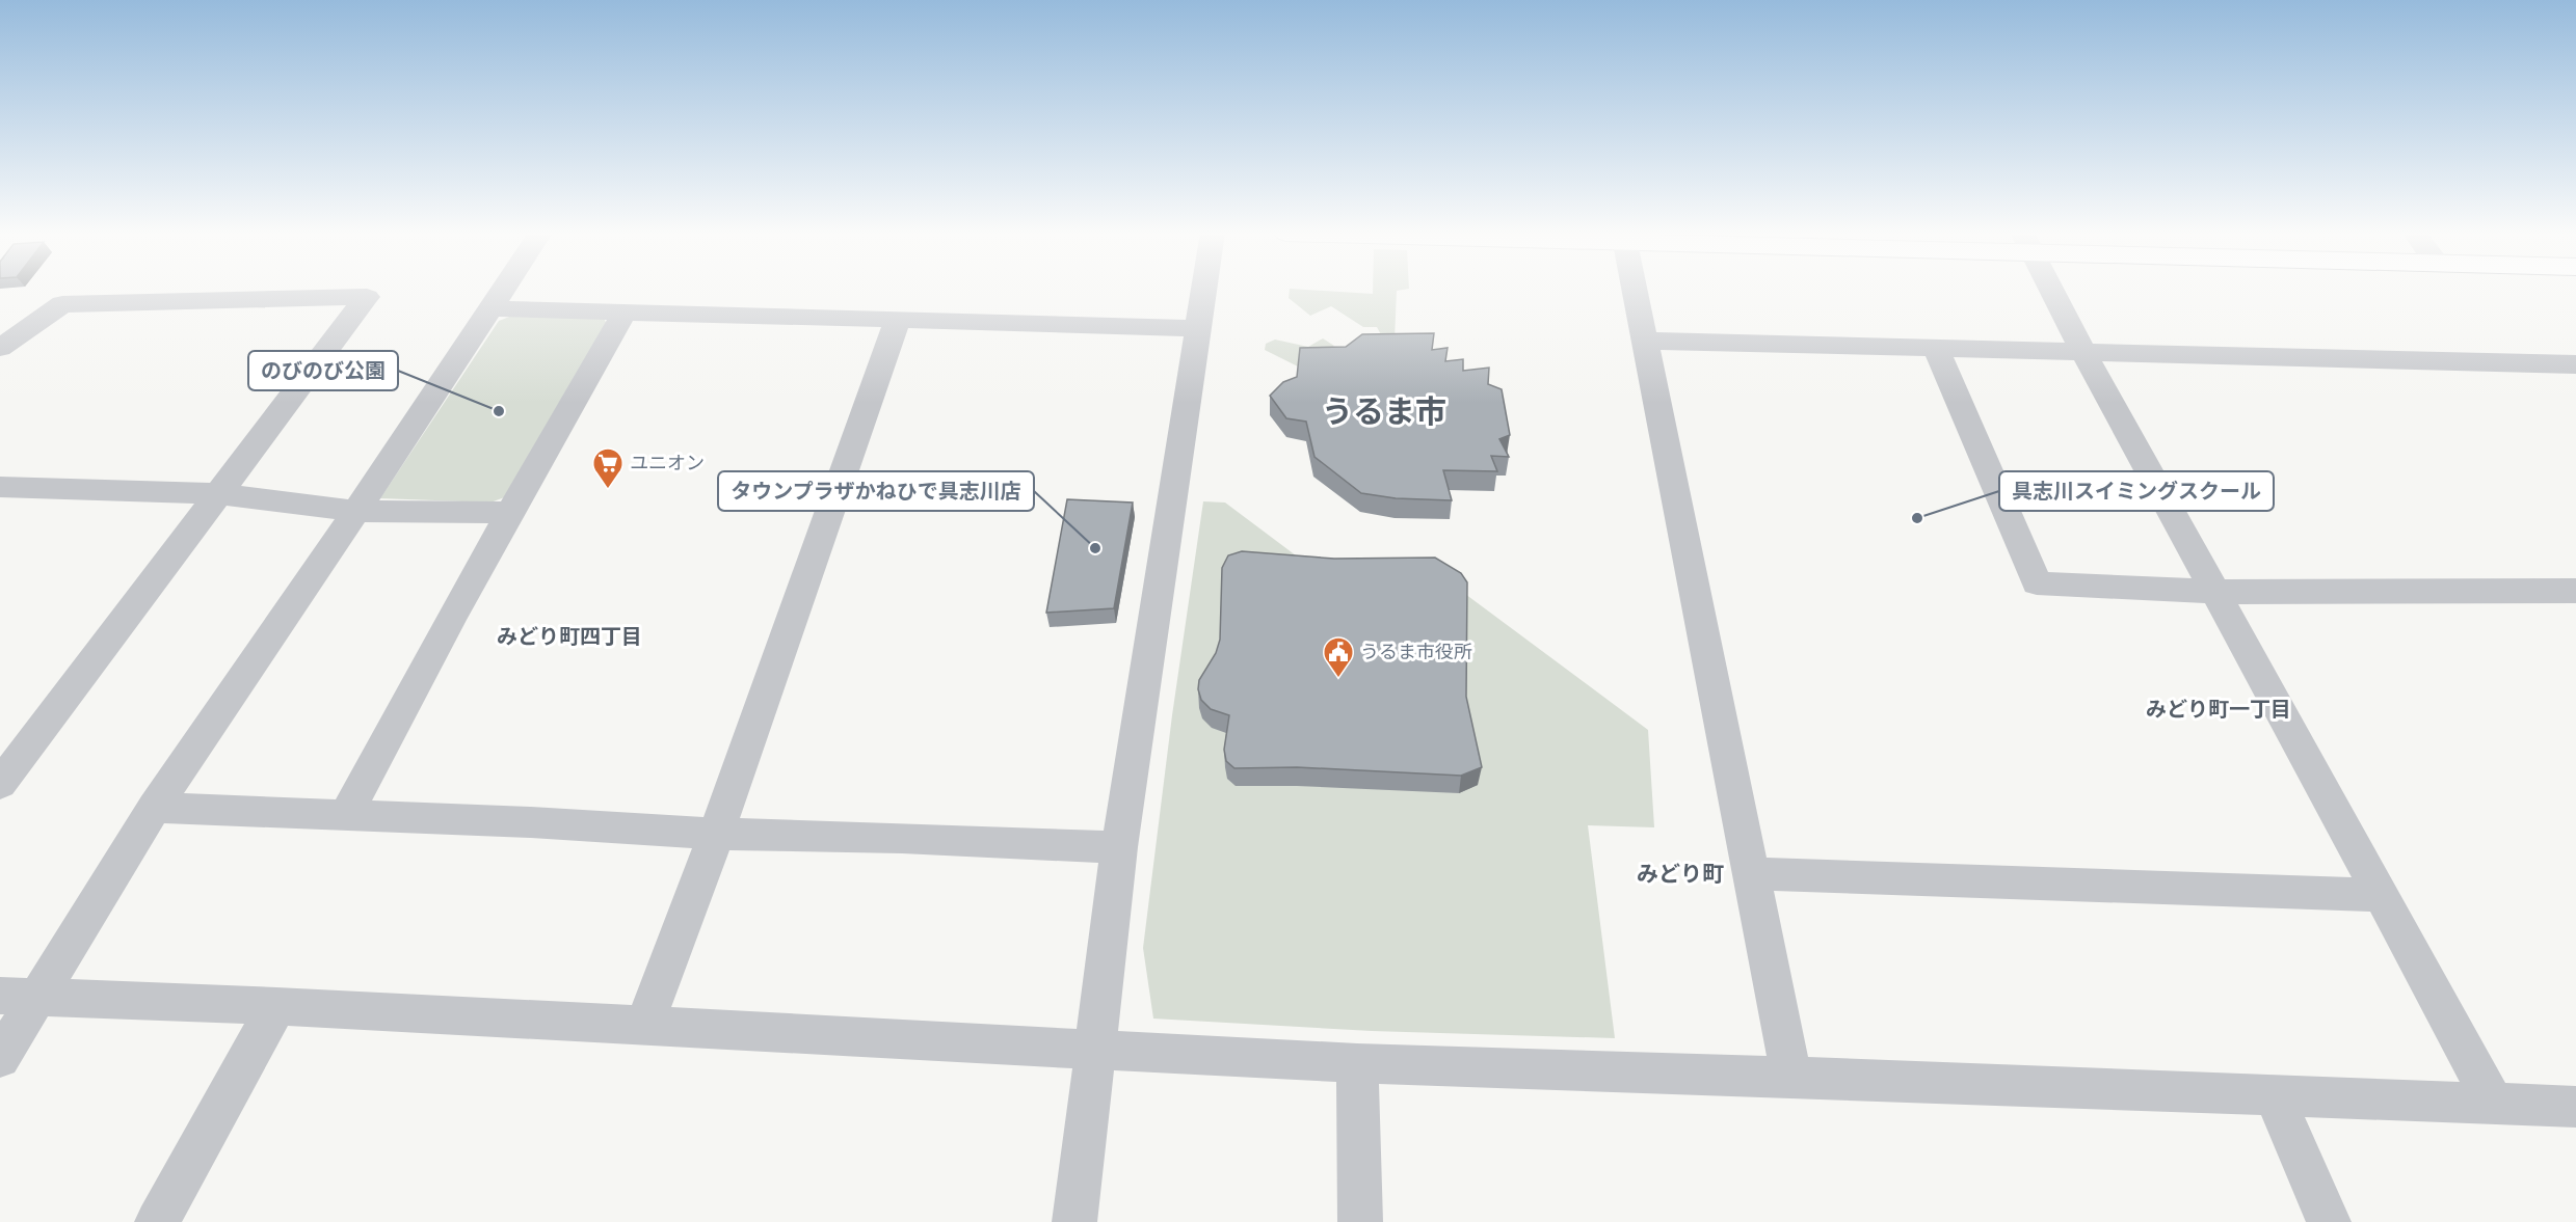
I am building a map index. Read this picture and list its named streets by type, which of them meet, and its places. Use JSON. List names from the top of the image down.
{
  "districts": [
    "うるま市",
    "みどり町四丁目",
    "みどり町一丁目",
    "みどり町"
  ],
  "places": {
    "other": ["のびのび公園", "具志川スイミングスクール", "タウンプラザかねひで具志川店"],
    "supermarket": ["ユニオン"],
    "public building": ["うるま市役所"]
  }
}
